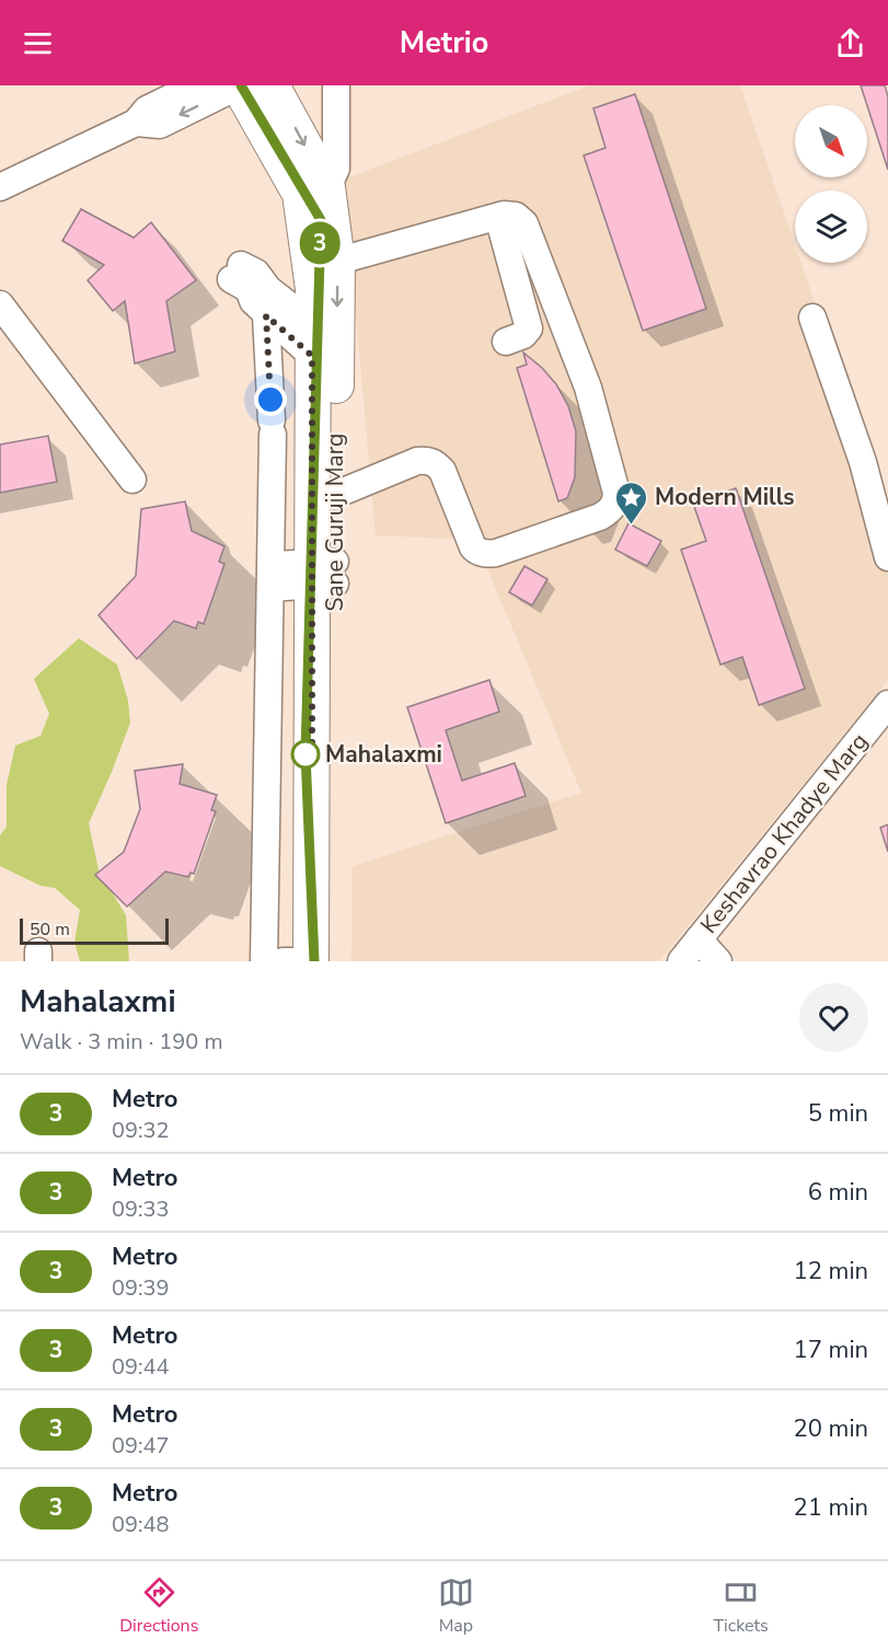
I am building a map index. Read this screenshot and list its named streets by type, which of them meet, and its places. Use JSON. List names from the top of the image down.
{
  "streets": {
    "main road": ["Sane Guruji Marg"],
    "street": ["Keshavrao Khadye Marg"]
  },
  "places": {
    "place": ["Modern Mills"],
    "other": ["Mahalaxmi"]
  },
  "lines": ["metro line 3"],
  "scale_bar": "50 m",
  "north": "bottom right",
  "page": {
    "header": "Metrio",
    "on_map": "3",
    "scale": "50 m",
    "heading": ["Mahalaxmi", "Walk · 3 min · 190 m"],
    "list": [
      {
        "mark": "3",
        "name": "Metro",
        "note": "09:32",
        "value": "5 min"
      },
      {
        "mark": "3",
        "name": "Metro",
        "note": "09:33",
        "value": "6 min"
      },
      {
        "mark": "3",
        "name": "Metro",
        "note": "09:39",
        "value": "12 min"
      },
      {
        "mark": "3",
        "name": "Metro",
        "note": "09:44",
        "value": "17 min"
      },
      {
        "mark": "3",
        "name": "Metro",
        "note": "09:47",
        "value": "20 min"
      },
      {
        "mark": "3",
        "name": "Metro",
        "note": "09:48",
        "value": "21 min"
      }
    ],
    "tabs": ["Directions", "Map", "Tickets"]
  }
}
